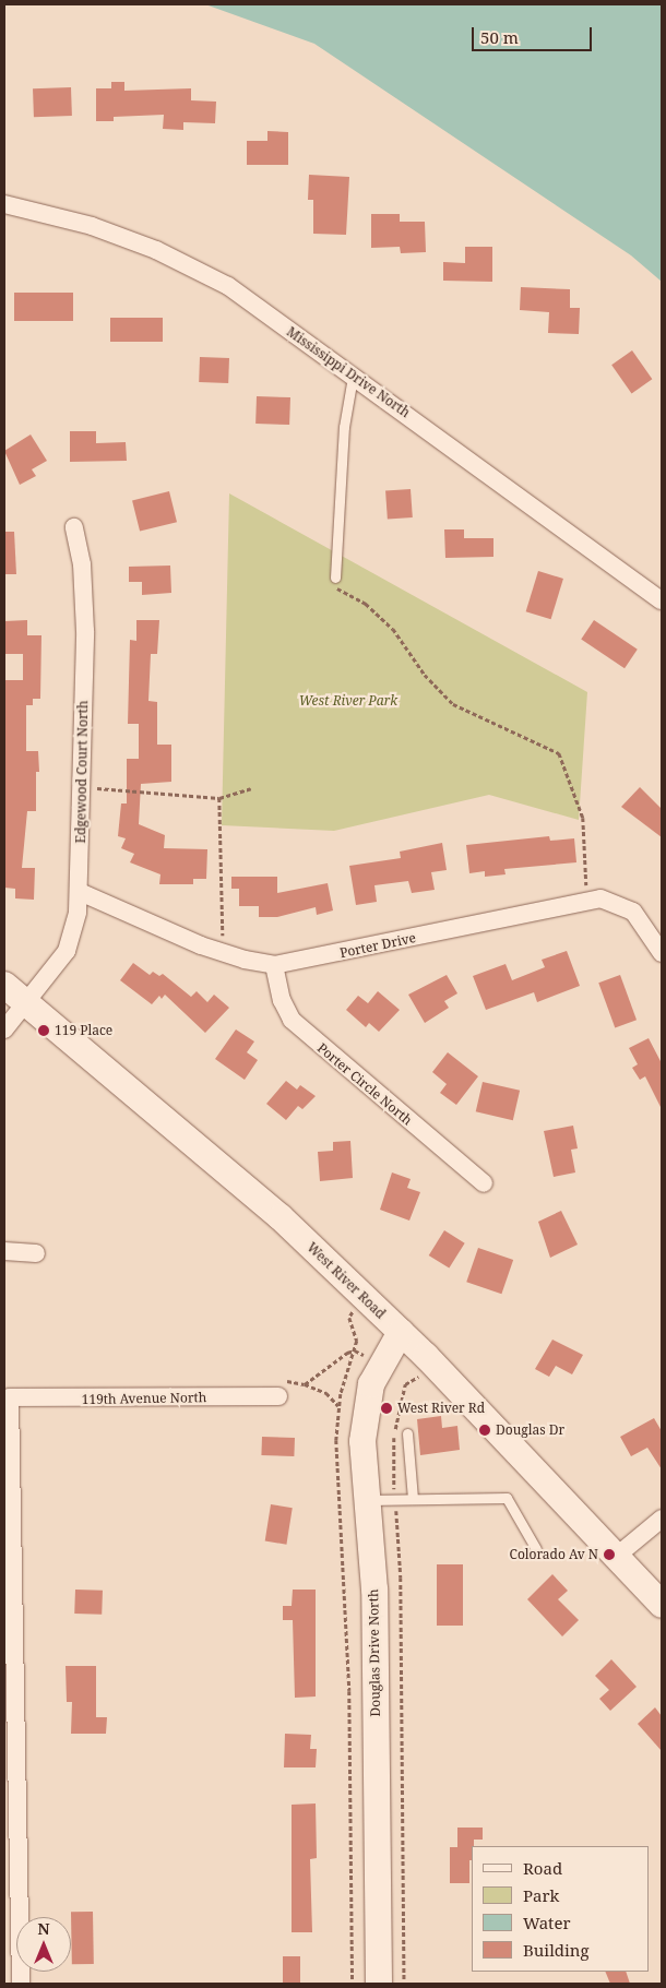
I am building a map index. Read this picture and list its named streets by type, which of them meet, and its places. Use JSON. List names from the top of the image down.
{
  "streets": {
    "main road": ["West River Road", "Douglas Drive North"],
    "street": [
      "Mississippi Drive North",
      "Edgewood Court North",
      "Porter Drive",
      "Porter Circle North",
      "119th Avenue North"
    ]
  },
  "crossings": [
    ["Edgewood Court North", "Porter Drive"],
    ["Edgewood Court North", "West River Road"],
    ["Porter Drive", "Porter Circle North"],
    ["West River Road", "Douglas Drive North"]
  ],
  "parks": ["West River Park"],
  "places": [
    "119 Place",
    "West River Rd",
    "Douglas Dr",
    "Colorado Av N"
  ],
  "legend": [
    "Road",
    "Park",
    "Water",
    "Building"
  ],
  "scale_bar": "50 m",
  "north": "top"
}
